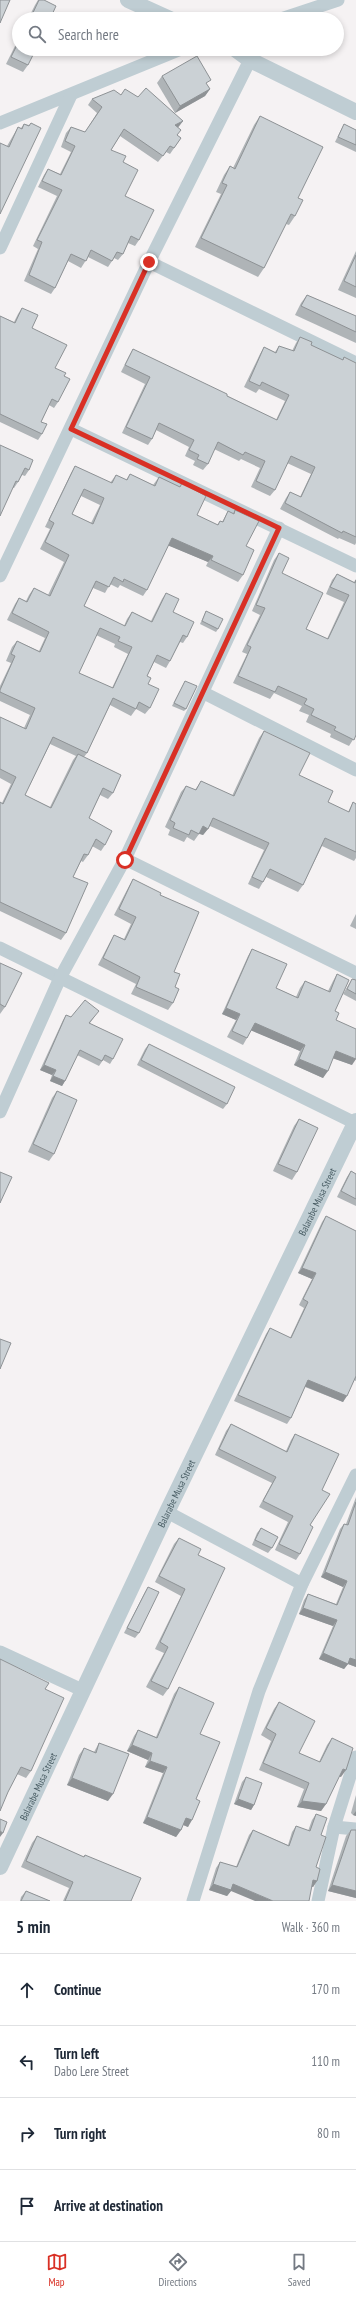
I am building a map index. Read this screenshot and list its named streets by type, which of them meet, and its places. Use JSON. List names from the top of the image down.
{
  "streets": {
    "street": ["Balarabe Musa Street"]
  },
  "page": {
    "search": "Search here",
    "heading": ["5 min", "Walk · 360 m"],
    "list": [
      ["Continue", "170 m"],
      ["Turn left", "Dabo Lere Street", "110 m"],
      ["Turn right", "80 m"],
      "Arrive at destination"
    ],
    "nav": ["Map", "Directions", "Saved"]
  }
}
